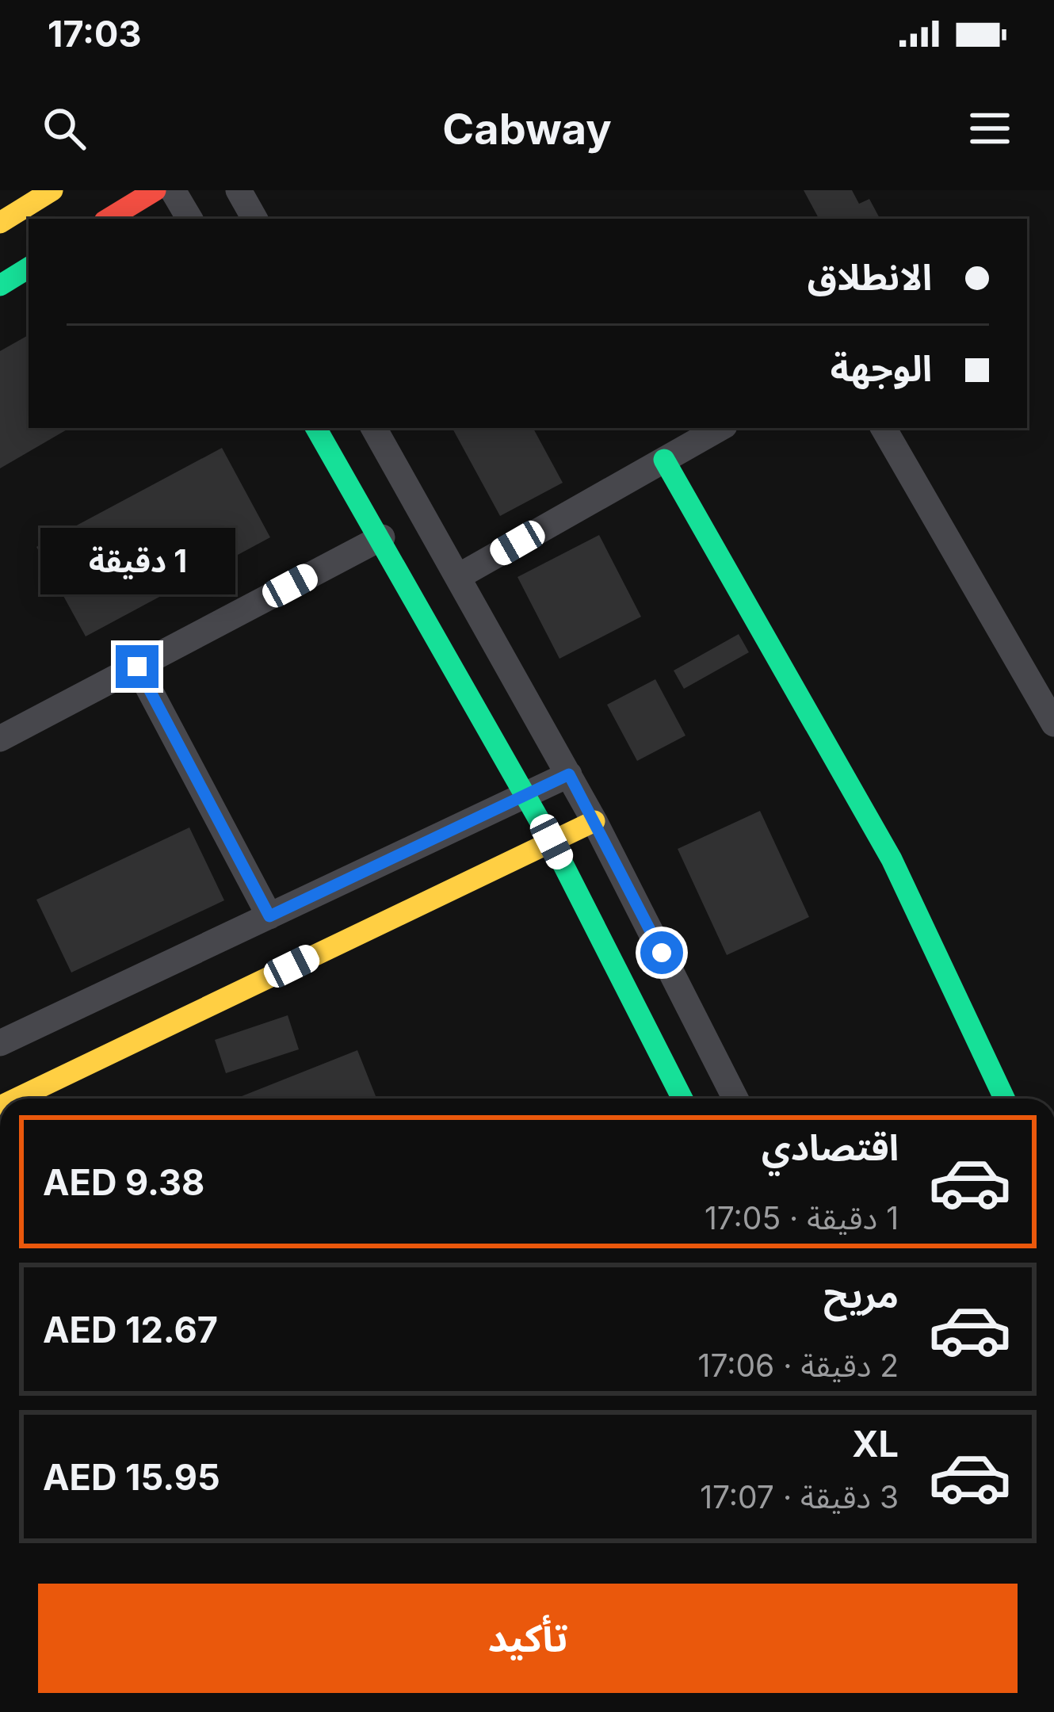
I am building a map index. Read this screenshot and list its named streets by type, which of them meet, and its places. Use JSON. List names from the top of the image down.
{
  "page": {
    "status": "17:03",
    "header": "Cabway",
    "banner": ["الانطلاق", "الوجهة"],
    "bubble": "1 دقيقة",
    "list": [
      {
        "name": "اقتصادي",
        "note": "1 دقيقة · 17:05",
        "value": "AED 9.38"
      },
      {
        "name": "مريح",
        "note": "2 دقيقة · 17:06",
        "value": "AED 12.67"
      },
      {
        "name": "XL",
        "note": "3 دقيقة · 17:07",
        "value": "AED 15.95"
      }
    ],
    "buttons": "تأكيد"
  }
}
